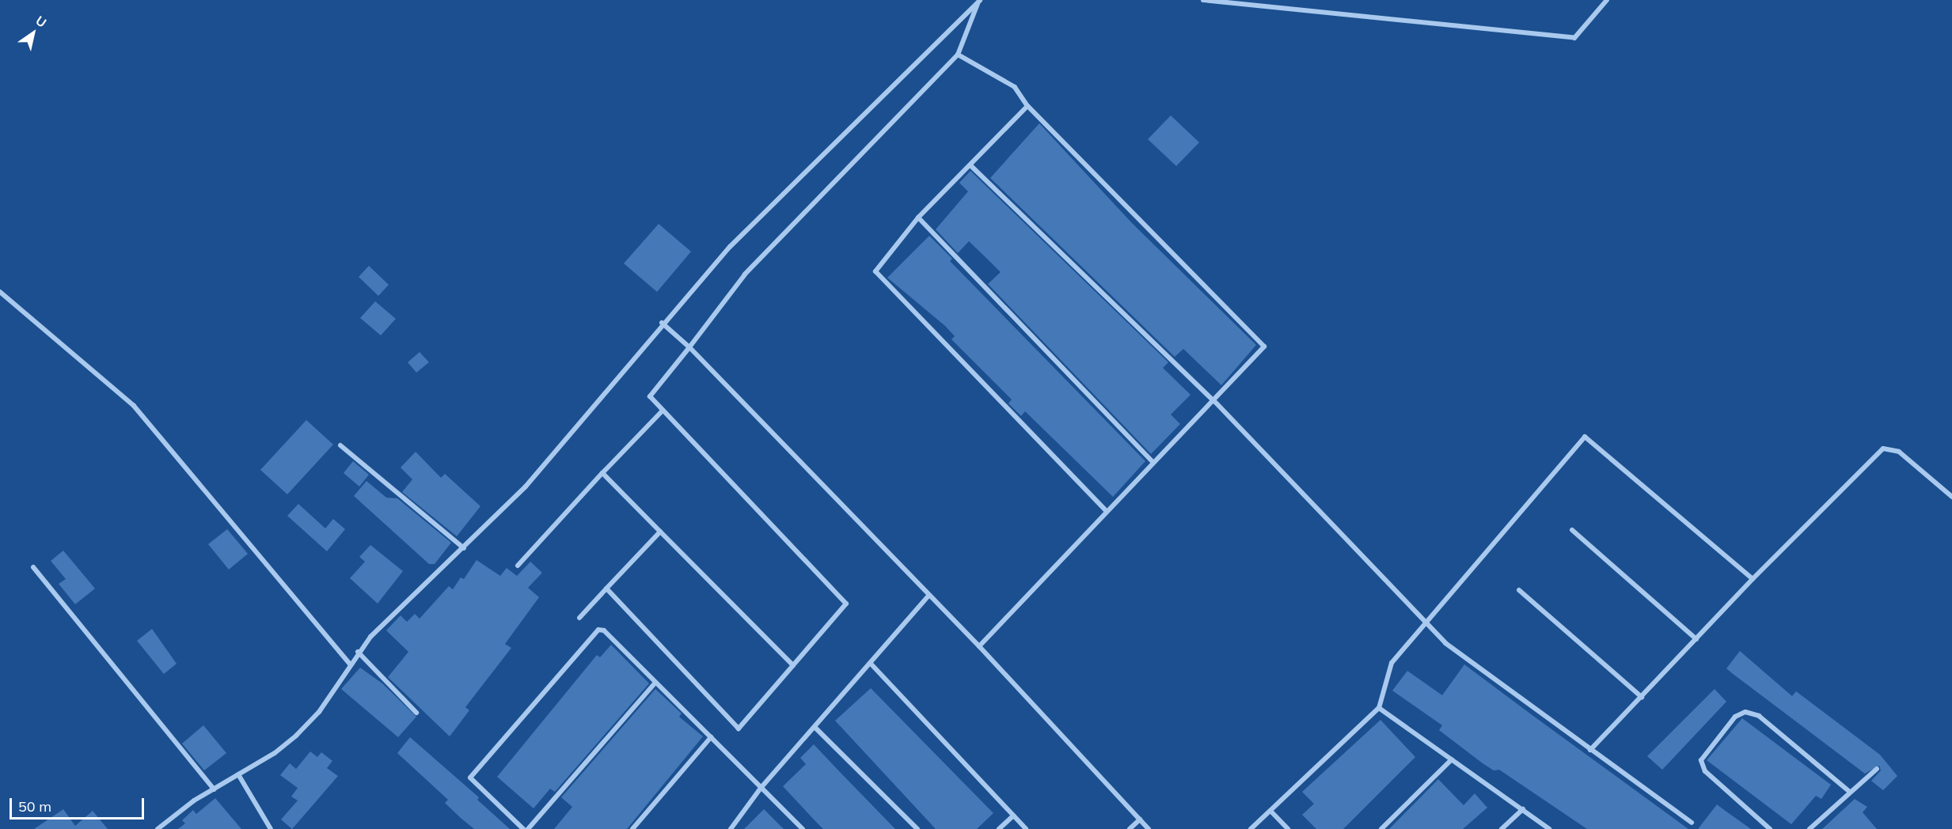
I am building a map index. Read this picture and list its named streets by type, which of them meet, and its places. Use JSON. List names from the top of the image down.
{
  "scale_bar": "50 m",
  "north": "top right"
}
